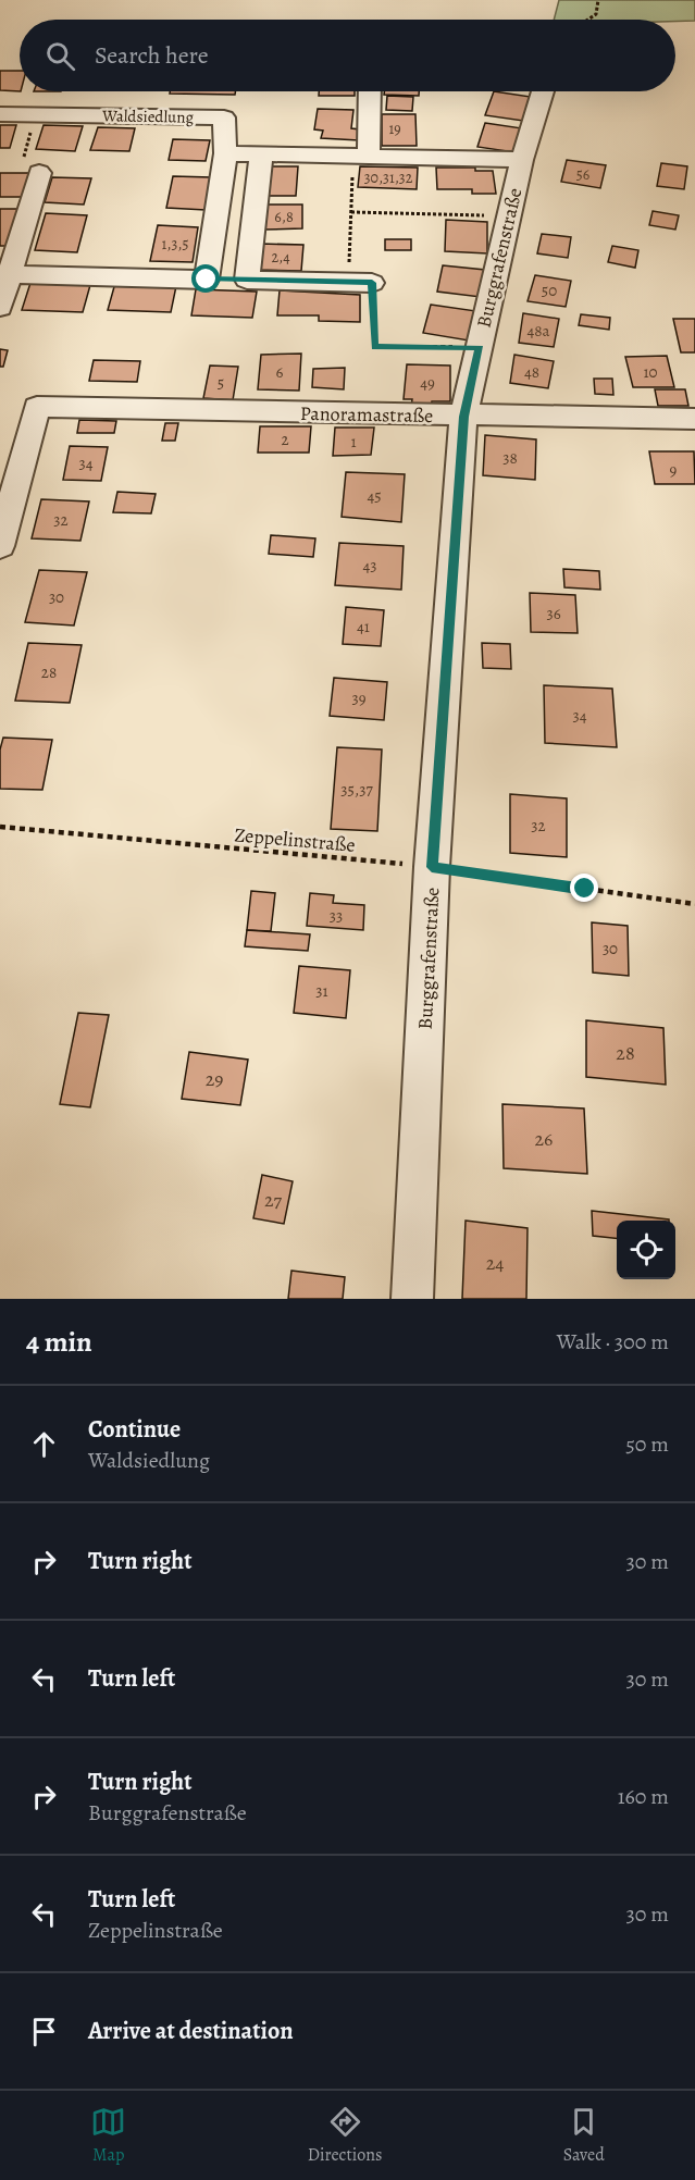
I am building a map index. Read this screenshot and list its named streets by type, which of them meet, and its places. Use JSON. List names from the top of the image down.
{
  "streets": {
    "street": ["Waldsiedlung", "Burggrafenstraße", "Panoramastraße"],
    "path": ["Zeppelinstraße"]
  },
  "crossings": [
    ["Burggrafenstraße", "Panoramastraße"],
    ["Burggrafenstraße", "Zeppelinstraße"]
  ],
  "house_numbers": [
    "19",
    "56",
    "30,31,32",
    "6,8",
    "1,3,5",
    "2,4",
    "50",
    "48a",
    "6",
    "48",
    "10",
    "5",
    "49",
    "2",
    "1",
    "38",
    "34",
    "9",
    "45",
    "32",
    "43",
    "30",
    "36",
    "41",
    "28",
    "39",
    "34",
    "35,37",
    "32",
    "33",
    "30",
    "31",
    "28",
    "29",
    "26",
    "27",
    "24"
  ],
  "page": {
    "search": "Search here",
    "heading": ["4 min", "Walk · 300 m"],
    "list": [
      ["Continue", "Waldsiedlung", "50 m"],
      ["Turn right", "30 m"],
      ["Turn left", "30 m"],
      ["Turn right", "Burggrafenstraße", "160 m"],
      ["Turn left", "Zeppelinstraße", "30 m"],
      "Arrive at destination"
    ],
    "nav": ["Map", "Directions", "Saved"]
  }
}
